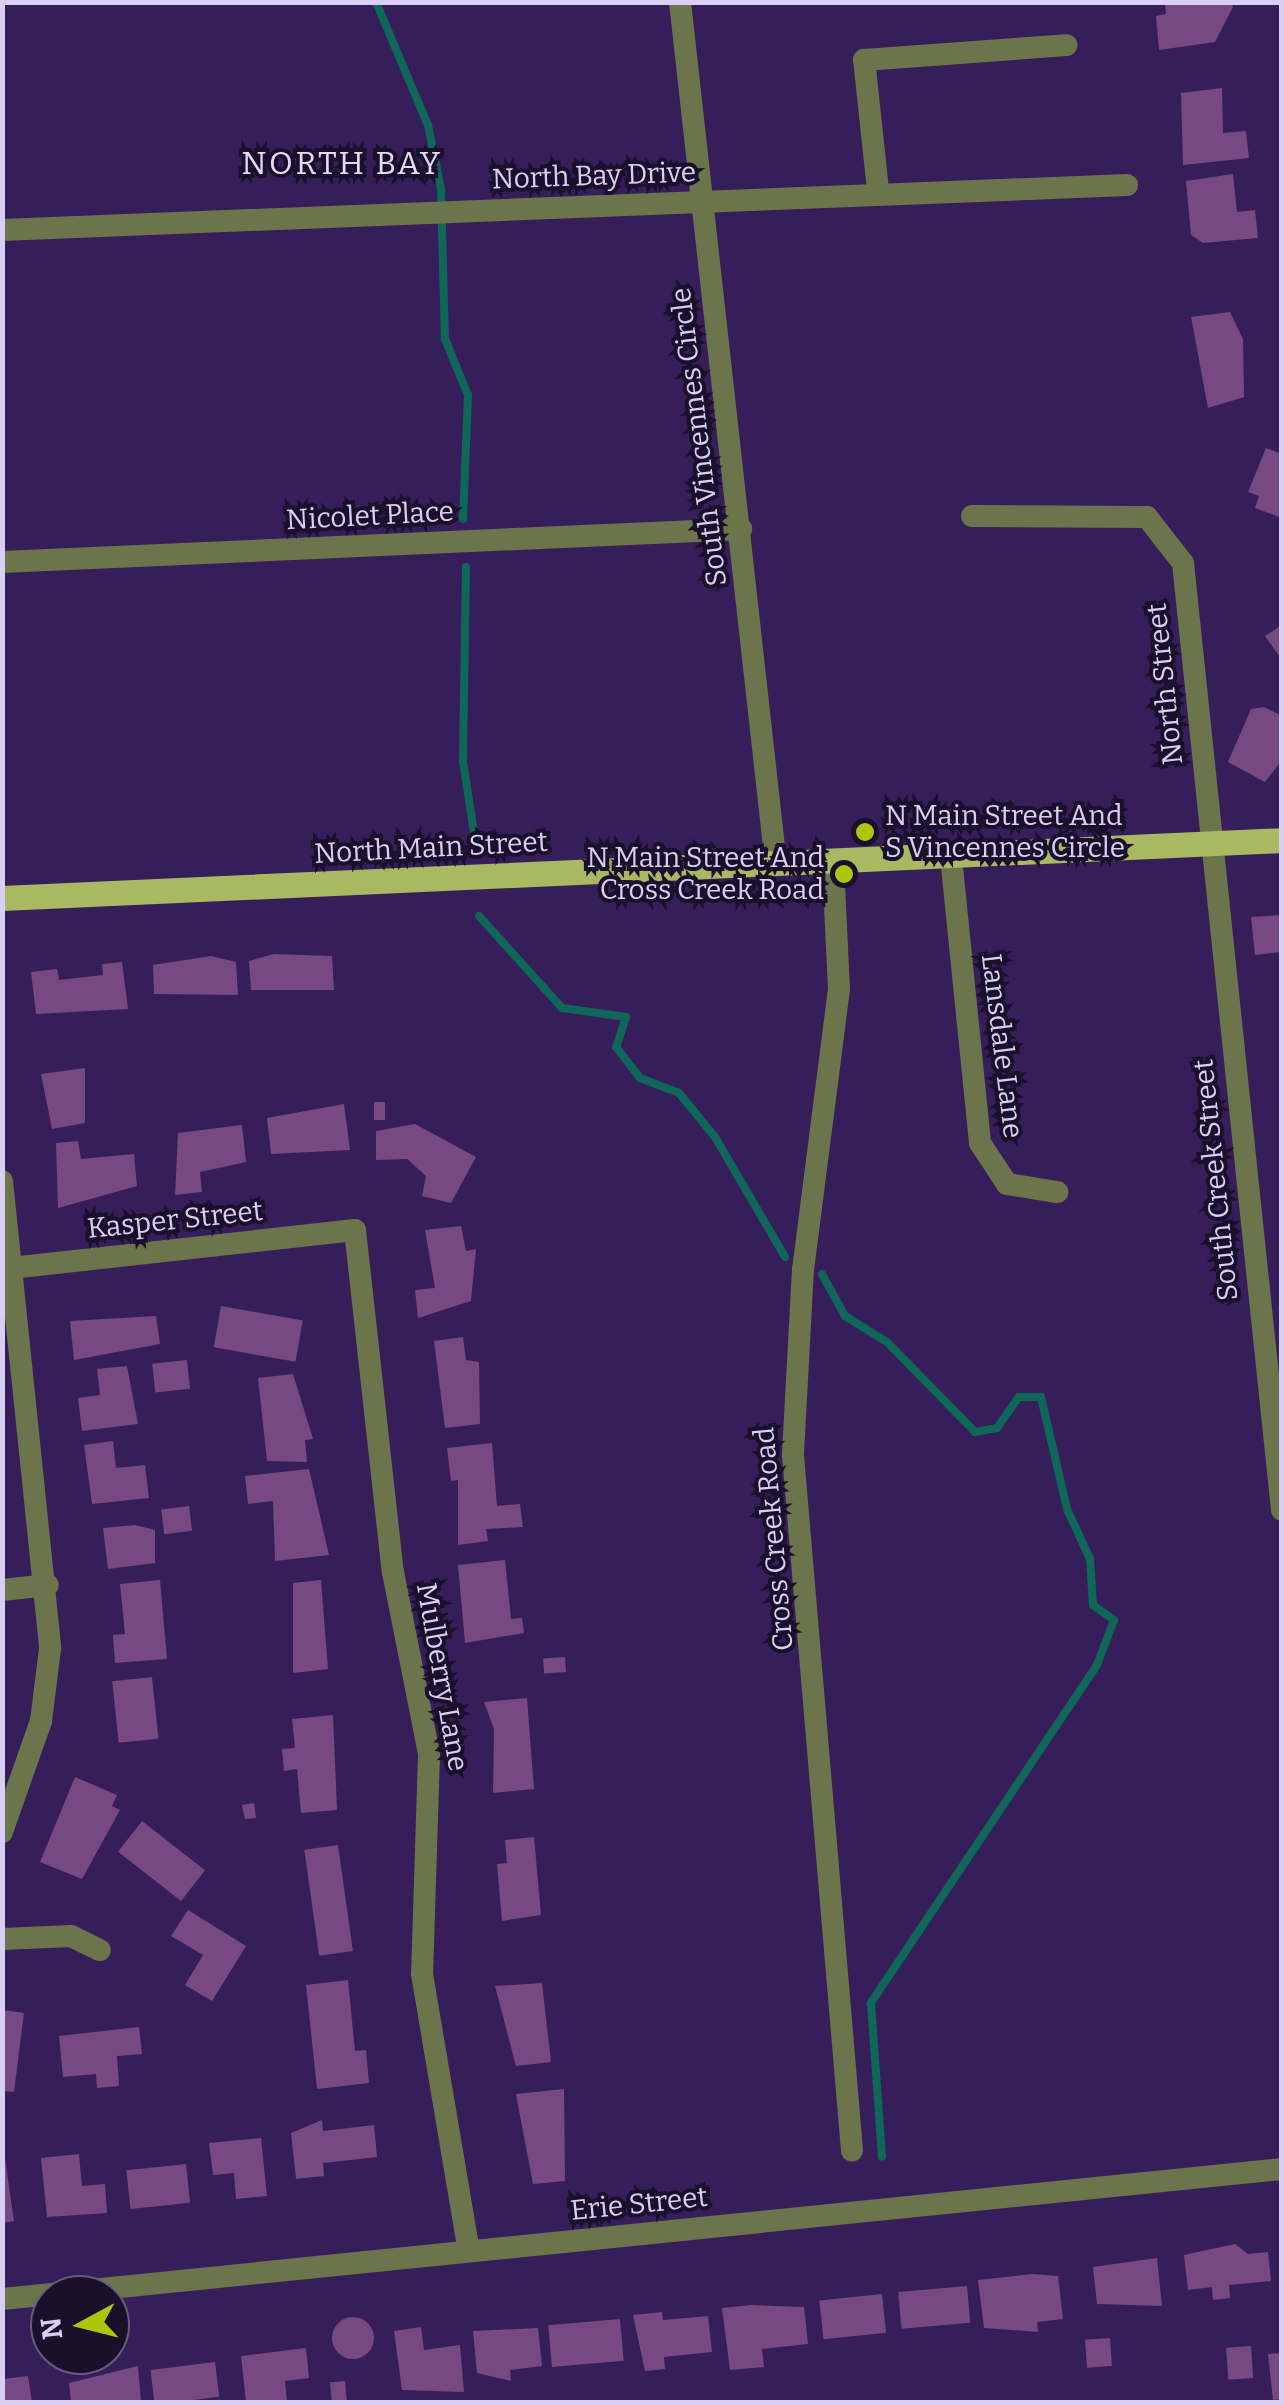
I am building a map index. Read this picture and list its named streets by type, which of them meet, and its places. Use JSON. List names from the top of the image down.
{
  "streets": {
    "main road": ["North Main Street"],
    "street": [
      "North Bay Drive",
      "South Vincennes Circle",
      "Nicolet Place",
      "North Street",
      "Lansdale Lane",
      "South Creek Street",
      "Kasper Street",
      "Cross Creek Road",
      "Mulberry Lane",
      "Erie Street"
    ]
  },
  "crossings": [
    ["North Bay Drive", "South Vincennes Circle"],
    ["South Vincennes Circle", "Nicolet Place"],
    ["South Vincennes Circle", "North Main Street"],
    ["North Street", "North Main Street"],
    ["North Street", "South Creek Street"],
    ["North Main Street", "Lansdale Lane"],
    ["North Main Street", "South Creek Street"],
    ["North Main Street", "Cross Creek Road"],
    ["Kasper Street", "Mulberry Lane"],
    ["Mulberry Lane", "Erie Street"]
  ],
  "districts": ["NORTH BAY"],
  "places": ["N Main Street And S Vincennes Circle", "N Main Street And Cross Creek Road"],
  "north": "left"
}
